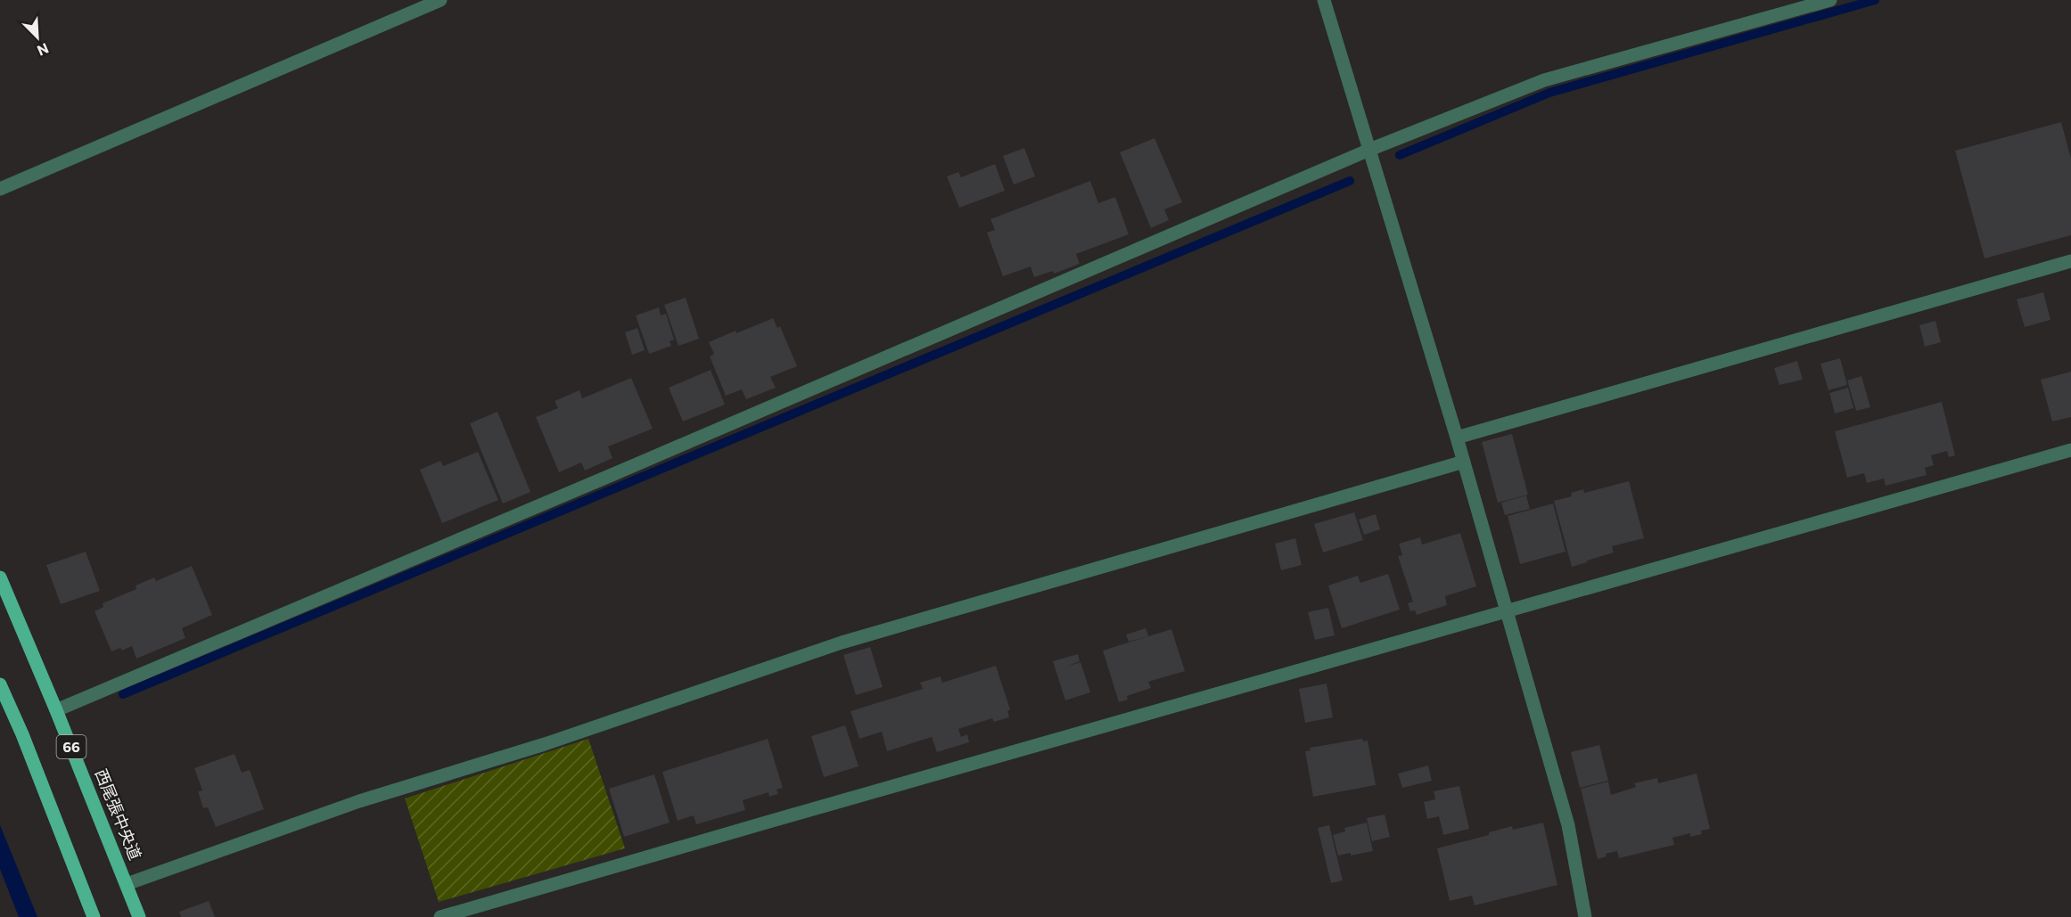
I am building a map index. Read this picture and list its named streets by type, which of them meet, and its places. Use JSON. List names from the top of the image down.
{
  "streets": {
    "main road": ["66", "西尾張中央道"]
  },
  "north": "bottom right"
}
